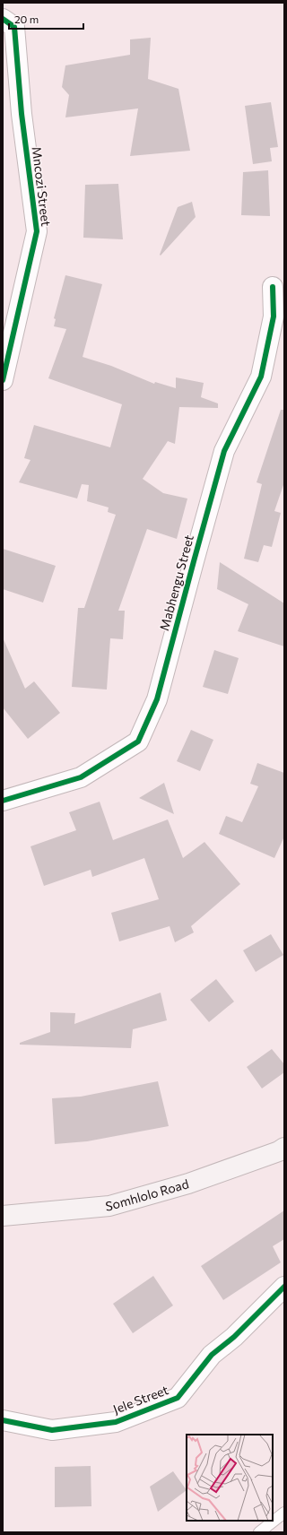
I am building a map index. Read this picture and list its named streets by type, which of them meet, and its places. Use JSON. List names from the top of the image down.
{
  "streets": {
    "street": [
      "Mncozi Street",
      "Mabhengu Street",
      "Somhlolo Road",
      "Jele Street"
    ]
  },
  "scale_bar": "20 m"
}
